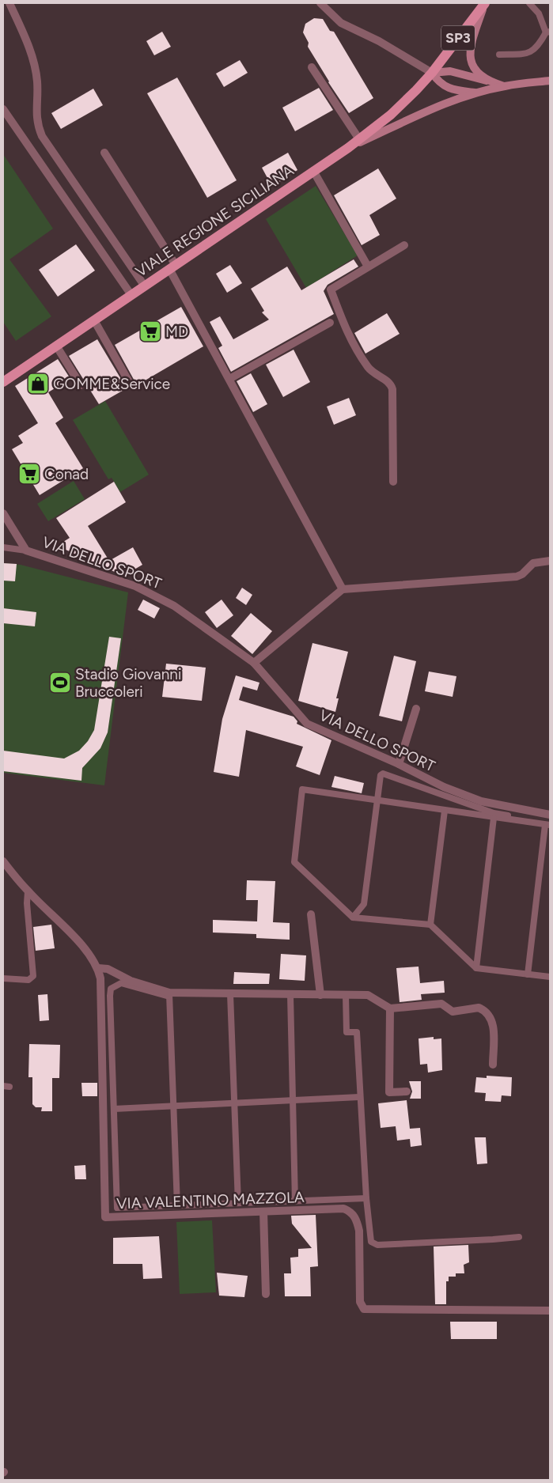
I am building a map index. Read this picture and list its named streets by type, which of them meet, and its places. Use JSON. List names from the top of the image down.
{
  "streets": {
    "main road": ["SP3", "VIALE REGIONE SICILIANA"],
    "street": ["VIA DELLO SPORT", "VIA VALENTINO MAZZOLA"]
  },
  "crossings": [
    ["SP3", "VIALE REGIONE SICILIANA"]
  ],
  "places": {
    "supermarket": ["MD", "Conad"],
    "shop": ["GOMME&Service"],
    "sports": ["Stadio Giovanni Bruccoleri"]
  }
}
